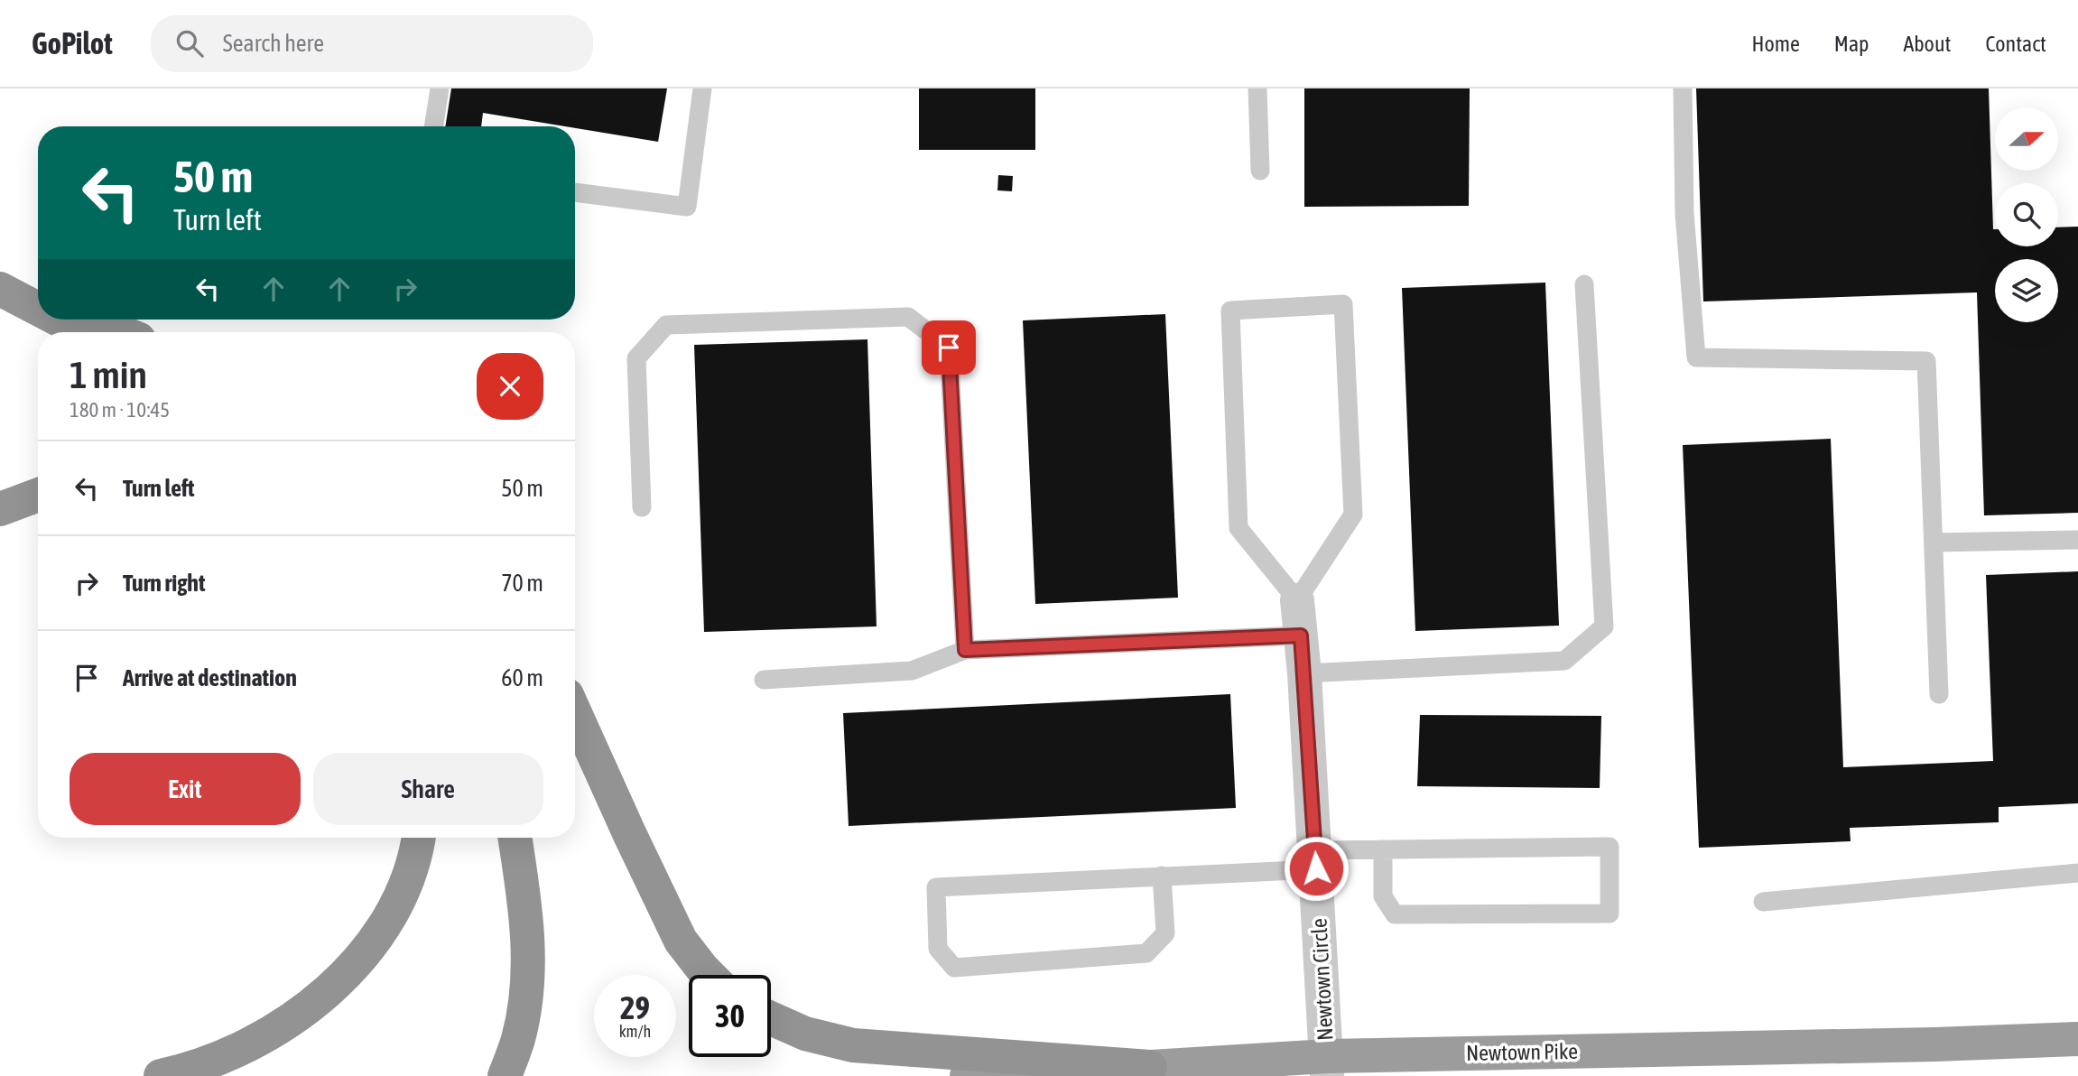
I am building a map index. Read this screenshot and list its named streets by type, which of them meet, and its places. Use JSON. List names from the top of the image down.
{
  "streets": {
    "highway": ["Newtown Pike"],
    "street": ["Newtown Circle"]
  },
  "crossings": [
    ["Newtown Circle", "Newtown Pike"]
  ],
  "north": "right",
  "page": {
    "header": "GoPilot",
    "search": "Search here",
    "nav": [
      "Home",
      "Map",
      "About",
      "Contact"
    ],
    "turn": ["50 m", "Turn left"],
    "heading": ["1 min", "180 m · 10:45"],
    "list": [
      {
        "name": "Turn left",
        "value": "50 m"
      },
      {
        "name": "Turn right",
        "value": "70 m"
      },
      {
        "name": "Arrive at destination",
        "value": "60 m"
      }
    ],
    "buttons": ["Exit", "Share"],
    "speed": "29 km/h",
    "limit": "30"
  }
}
